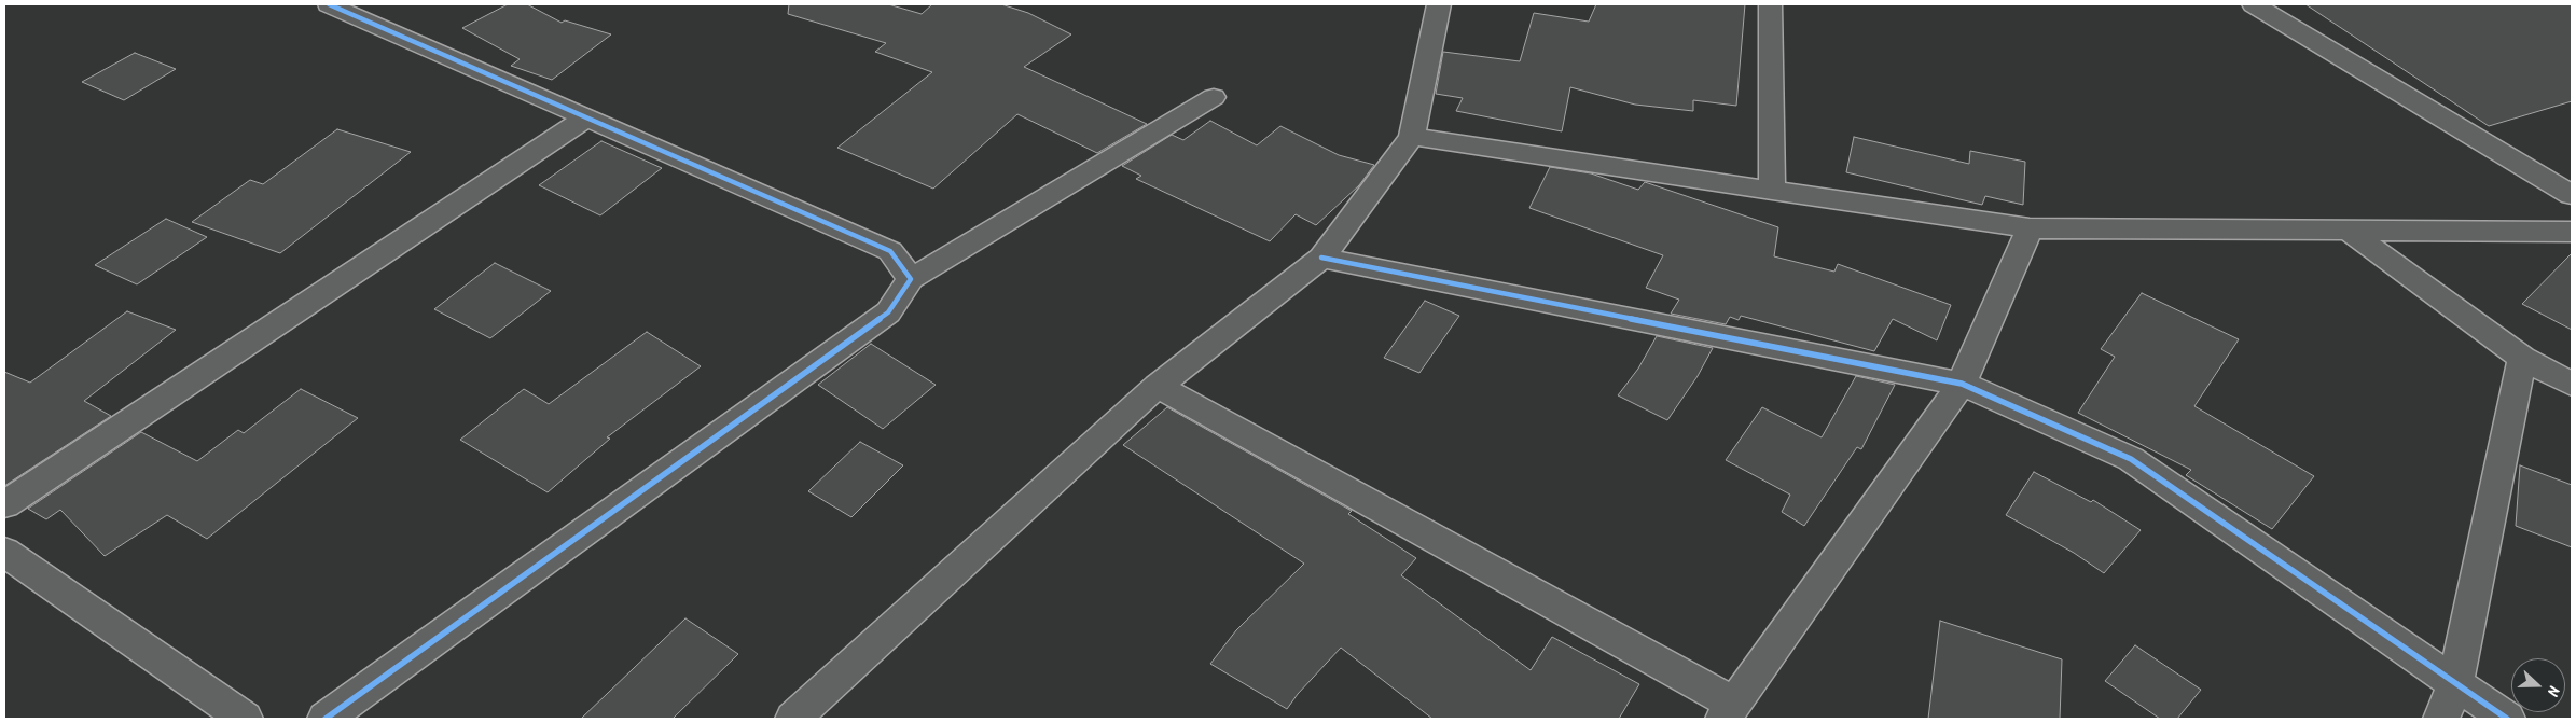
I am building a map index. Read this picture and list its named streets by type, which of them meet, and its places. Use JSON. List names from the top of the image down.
{
  "north": "right"
}
